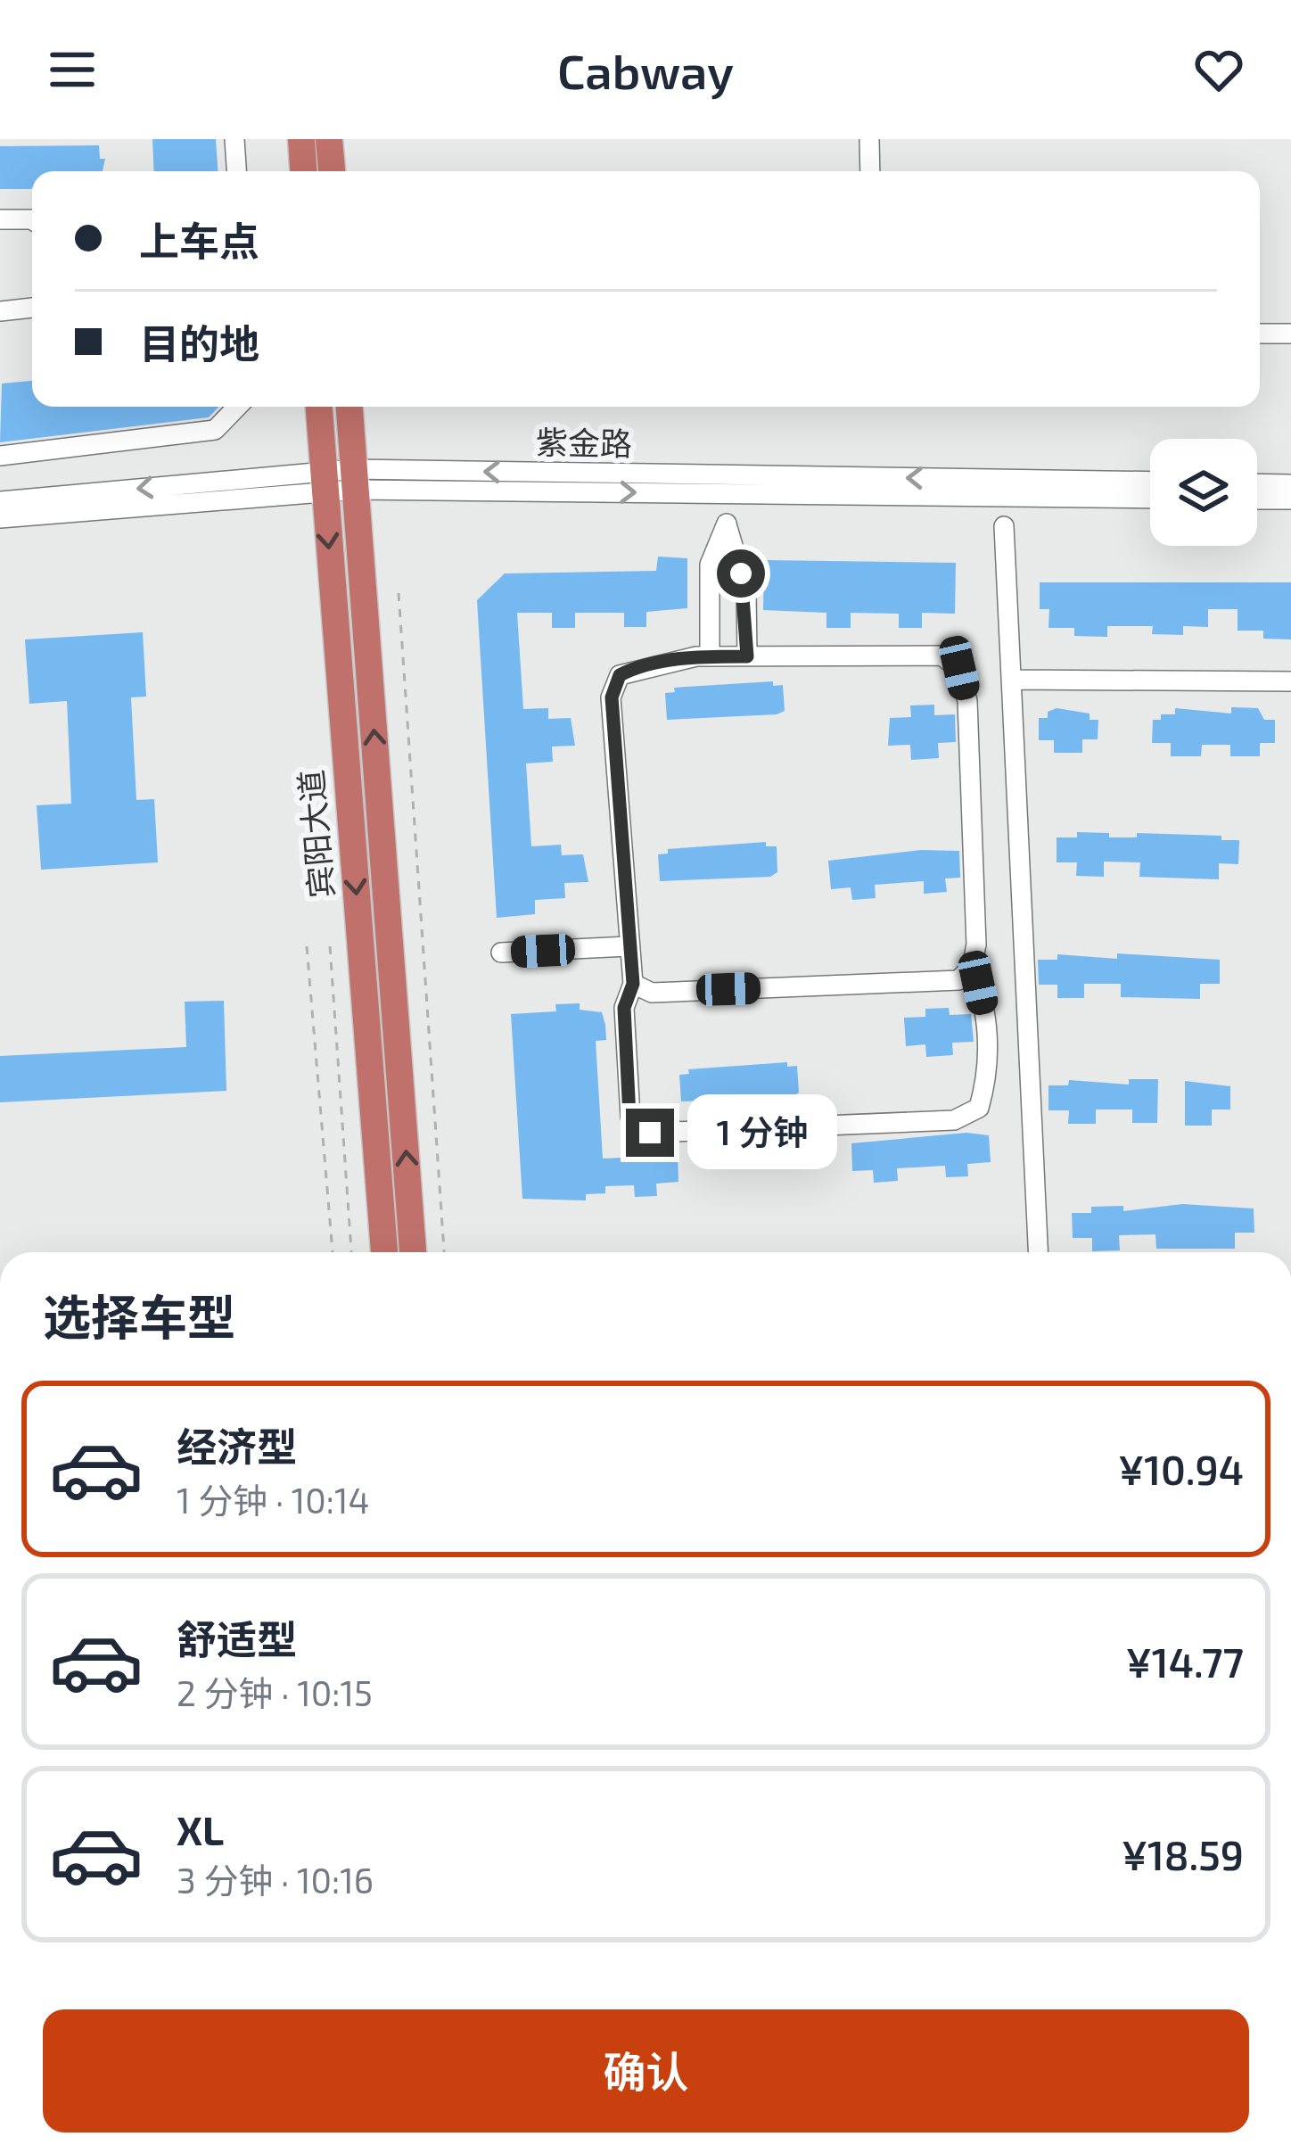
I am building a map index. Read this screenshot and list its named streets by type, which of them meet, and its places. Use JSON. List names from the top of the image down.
{
  "streets": {
    "highway": ["宾阳大道"],
    "street": ["紫金路"]
  },
  "crossings": [
    ["紫金路", "宾阳大道"]
  ],
  "page": {
    "header": "Cabway",
    "banner": ["上车点", "目的地"],
    "bubble": "1 分钟",
    "heading": "选择车型",
    "list": [
      {
        "name": "经济型",
        "note": "1 分钟 · 10:14",
        "value": "¥10.94"
      },
      {
        "name": "舒适型",
        "note": "2 分钟 · 10:15",
        "value": "¥14.77"
      },
      {
        "name": "XL",
        "note": "3 分钟 · 10:16",
        "value": "¥18.59"
      }
    ],
    "buttons": "确认"
  }
}
